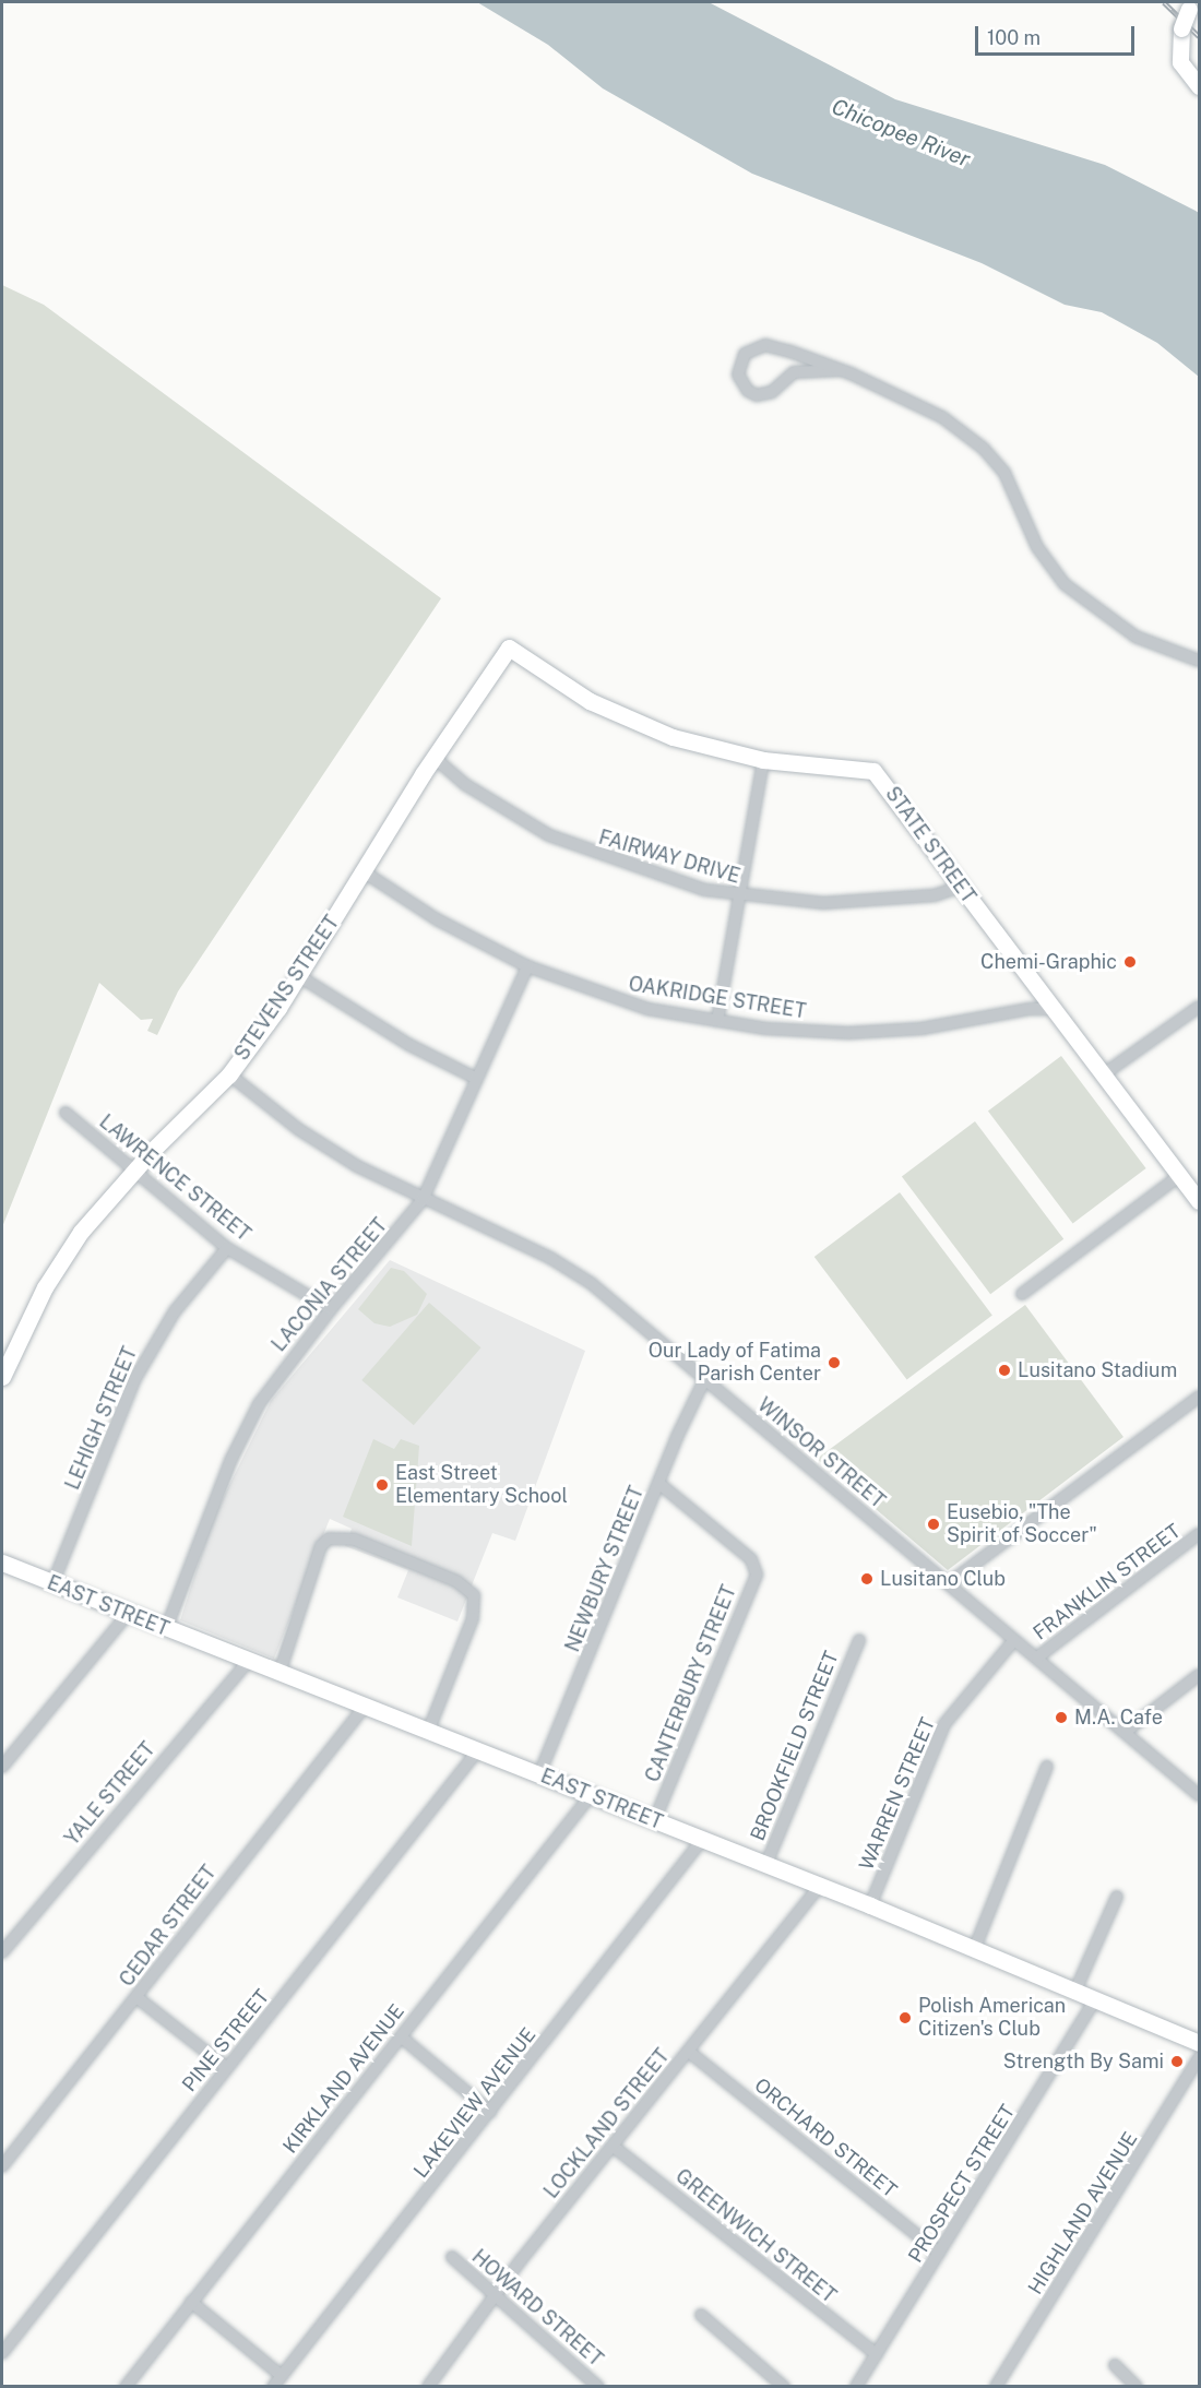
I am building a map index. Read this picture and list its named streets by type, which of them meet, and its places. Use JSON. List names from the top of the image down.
{
  "streets": {
    "street": [
      "STATE STREET",
      "FAIRWAY DRIVE",
      "STEVENS STREET",
      "OAKRIDGE STREET",
      "LAWRENCE STREET",
      "LACONIA STREET",
      "LEHIGH STREET",
      "WINSOR STREET",
      "NEWBURY STREET",
      "FRANKLIN STREET",
      "EAST STREET",
      "CANTERBURY STREET",
      "BROOKFIELD STREET",
      "YALE STREET",
      "WARREN STREET",
      "CEDAR STREET",
      "PINE STREET",
      "KIRKLAND AVENUE",
      "LAKEVIEW AVENUE",
      "LOCKLAND STREET",
      "ORCHARD STREET",
      "PROSPECT STREET",
      "HIGHLAND AVENUE",
      "GREENWICH STREET",
      "HOWARD STREET"
    ]
  },
  "crossings": [
    ["STATE STREET", "FAIRWAY DRIVE"],
    ["STATE STREET", "STEVENS STREET"],
    ["STATE STREET", "OAKRIDGE STREET"],
    ["FAIRWAY DRIVE", "STEVENS STREET"],
    ["STEVENS STREET", "OAKRIDGE STREET"],
    ["STEVENS STREET", "LAWRENCE STREET"],
    ["STEVENS STREET", "WINSOR STREET"],
    ["OAKRIDGE STREET", "LACONIA STREET"],
    ["LAWRENCE STREET", "LACONIA STREET"],
    ["LAWRENCE STREET", "LEHIGH STREET"],
    ["LACONIA STREET", "WINSOR STREET"],
    ["LACONIA STREET", "EAST STREET"],
    ["LEHIGH STREET", "EAST STREET"],
    ["WINSOR STREET", "NEWBURY STREET"],
    ["WINSOR STREET", "FRANKLIN STREET"],
    ["WINSOR STREET", "WARREN STREET"],
    ["NEWBURY STREET", "EAST STREET"],
    ["NEWBURY STREET", "CANTERBURY STREET"],
    ["EAST STREET", "CANTERBURY STREET"],
    ["EAST STREET", "BROOKFIELD STREET"],
    ["EAST STREET", "YALE STREET"],
    ["EAST STREET", "WARREN STREET"],
    ["EAST STREET", "CEDAR STREET"],
    ["EAST STREET", "PINE STREET"],
    ["EAST STREET", "KIRKLAND AVENUE"],
    ["EAST STREET", "LAKEVIEW AVENUE"],
    ["EAST STREET", "LOCKLAND STREET"],
    ["EAST STREET", "PROSPECT STREET"],
    ["LOCKLAND STREET", "ORCHARD STREET"],
    ["LOCKLAND STREET", "GREENWICH STREET"],
    ["LOCKLAND STREET", "HOWARD STREET"],
    ["ORCHARD STREET", "PROSPECT STREET"],
    ["PROSPECT STREET", "GREENWICH STREET"]
  ],
  "water": ["Chicopee River"],
  "places": [
    "Chemi-Graphic",
    "Our Lady of Fatima Parish Center",
    "Lusitano Stadium",
    "East Street Elementary School",
    "Eusebio, \"The Spirit of Soccer\"",
    "Lusitano Club",
    "M.A. Cafe",
    "Polish American Citizen's Club",
    "Strength By Sami"
  ],
  "scale_bar": "100 m"
}
